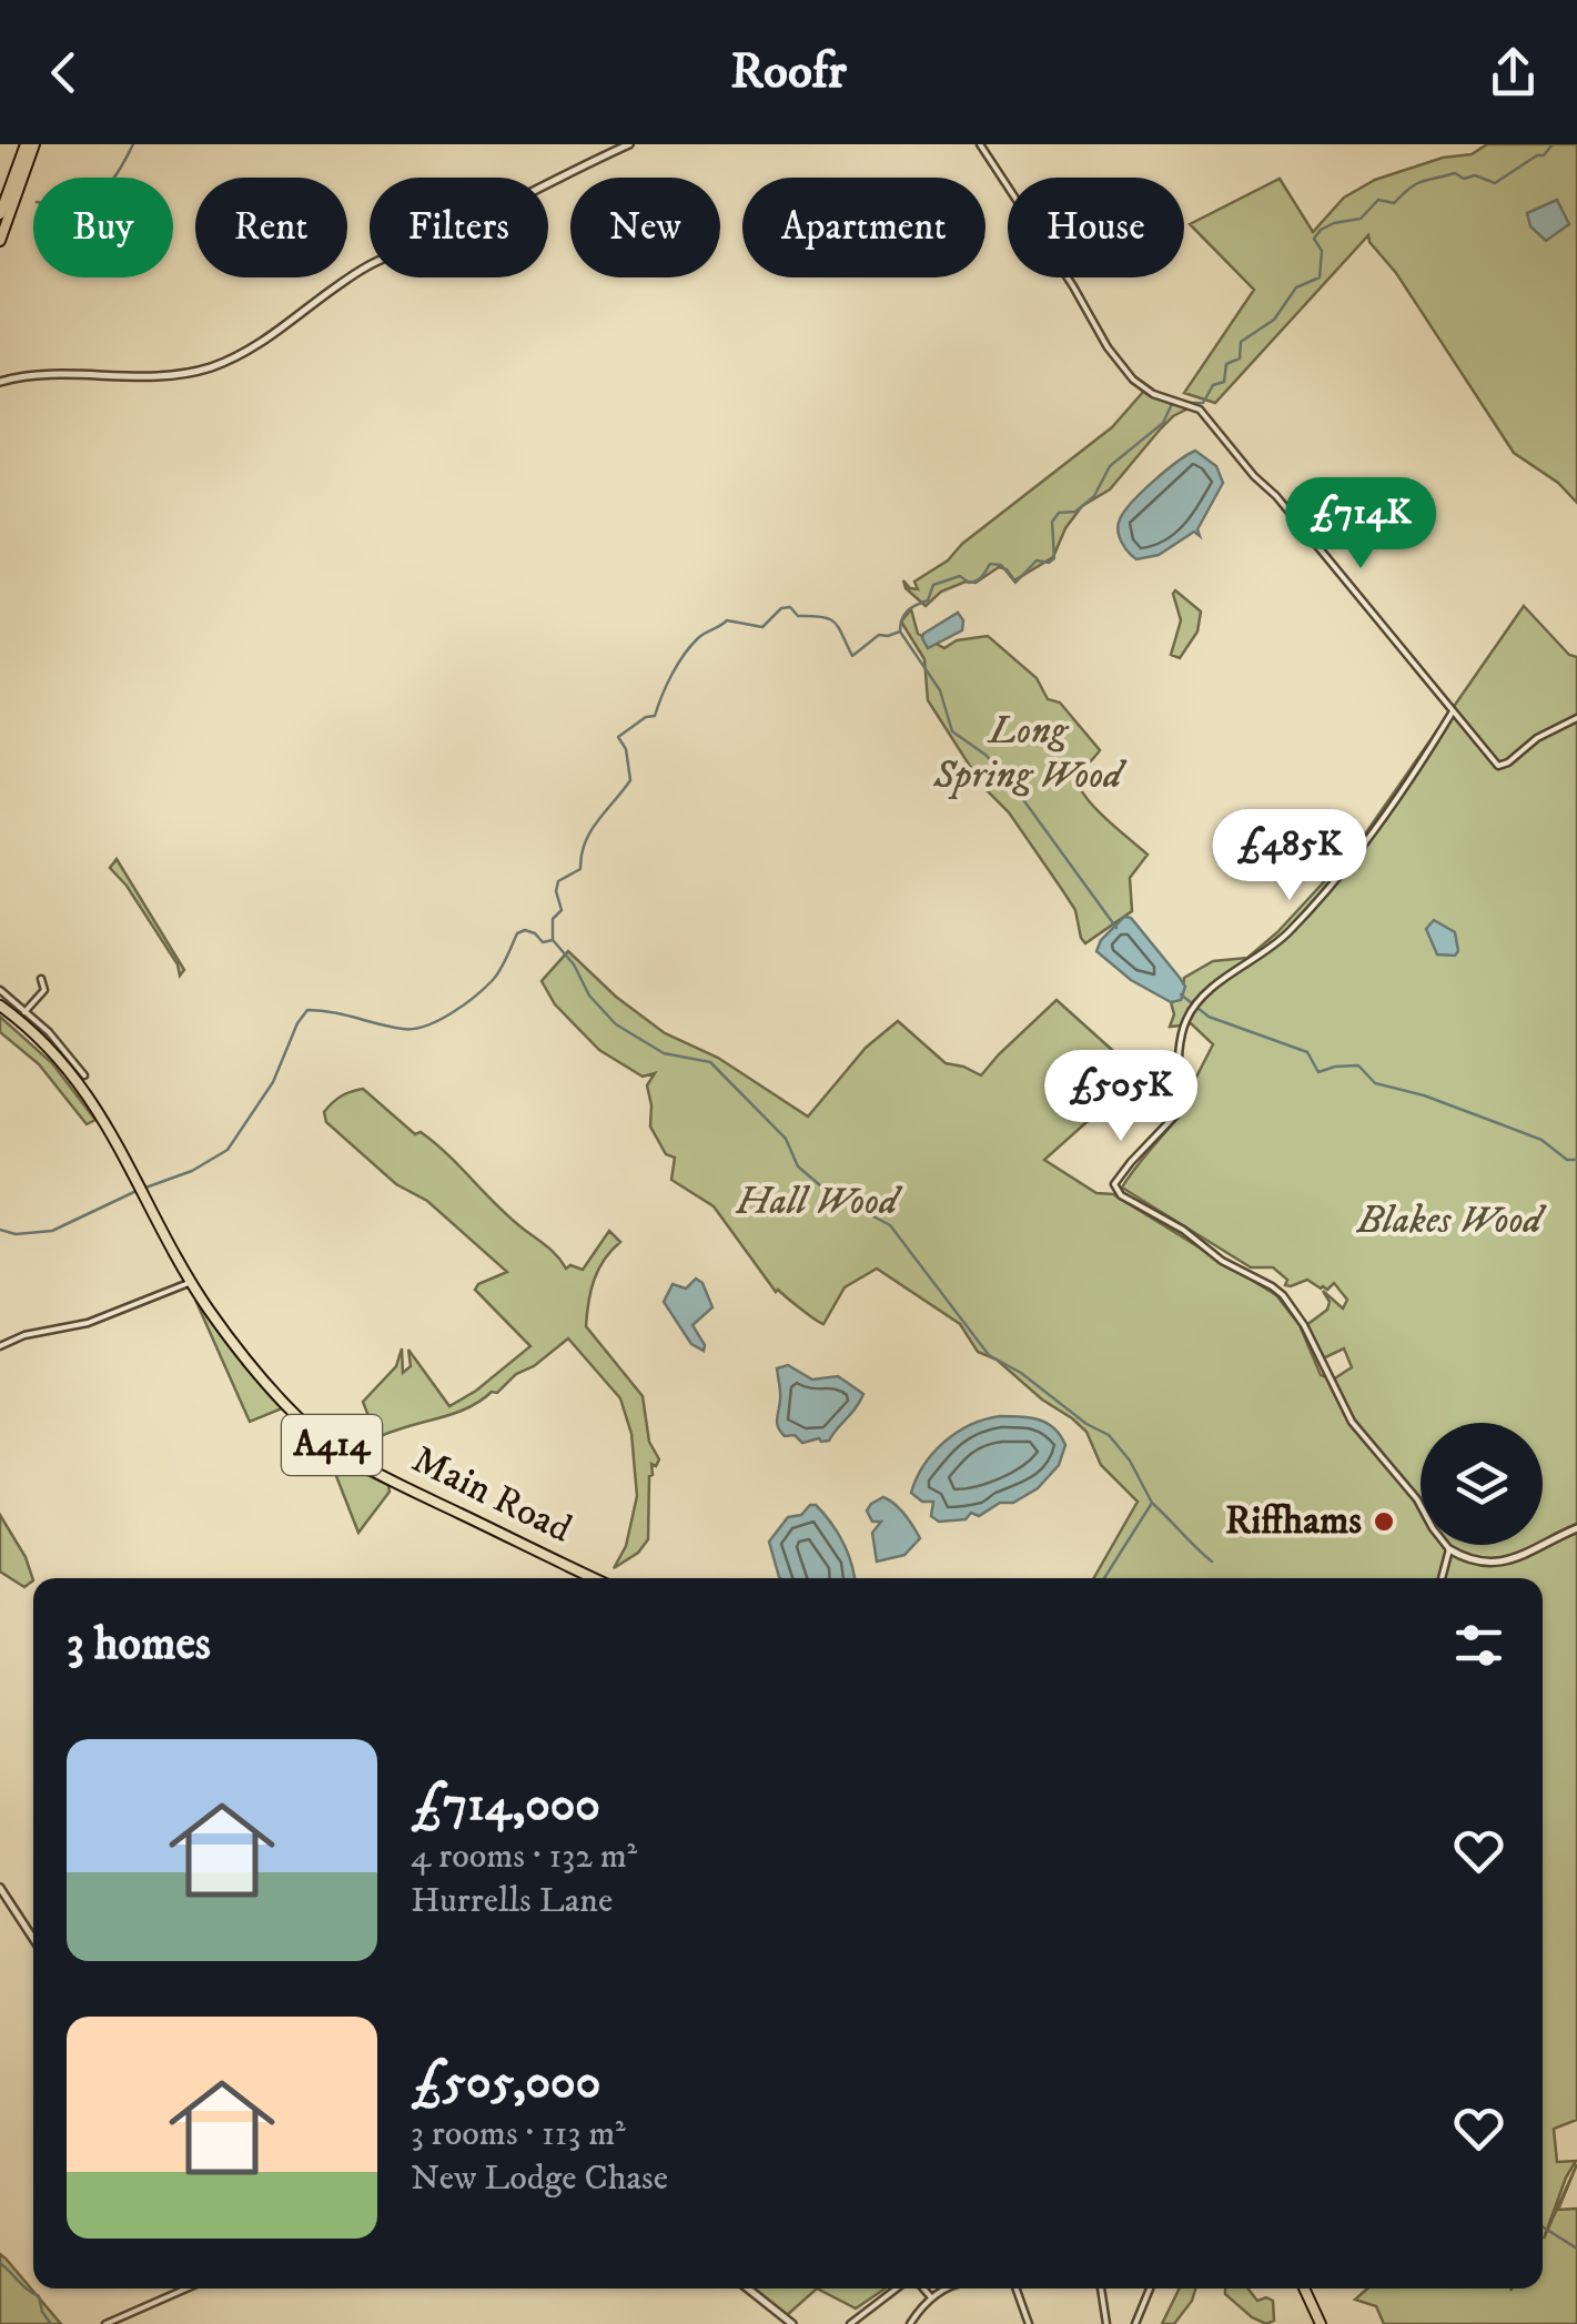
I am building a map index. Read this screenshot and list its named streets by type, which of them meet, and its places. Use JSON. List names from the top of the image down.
{
  "streets": {
    "main road": ["A414", "Main Road"]
  },
  "parks": ["Long Spring Wood", "Hall Wood", "Blakes Wood"],
  "places": ["Riffhams"],
  "page": {
    "header": "Roofr",
    "chip": [
      "Buy",
      "Rent",
      "Filters",
      "New",
      "Apartment",
      "House"
    ],
    "price": ["£714K", "£485K", "£505K"],
    "heading": "3 homes",
    "list": [
      {
        "name": "£714,000",
        "note": "4 rooms · 132 m² · Hurrells Lane"
      },
      {
        "name": "£505,000",
        "note": "3 rooms · 113 m² · New Lodge Chase"
      }
    ]
  }
}
